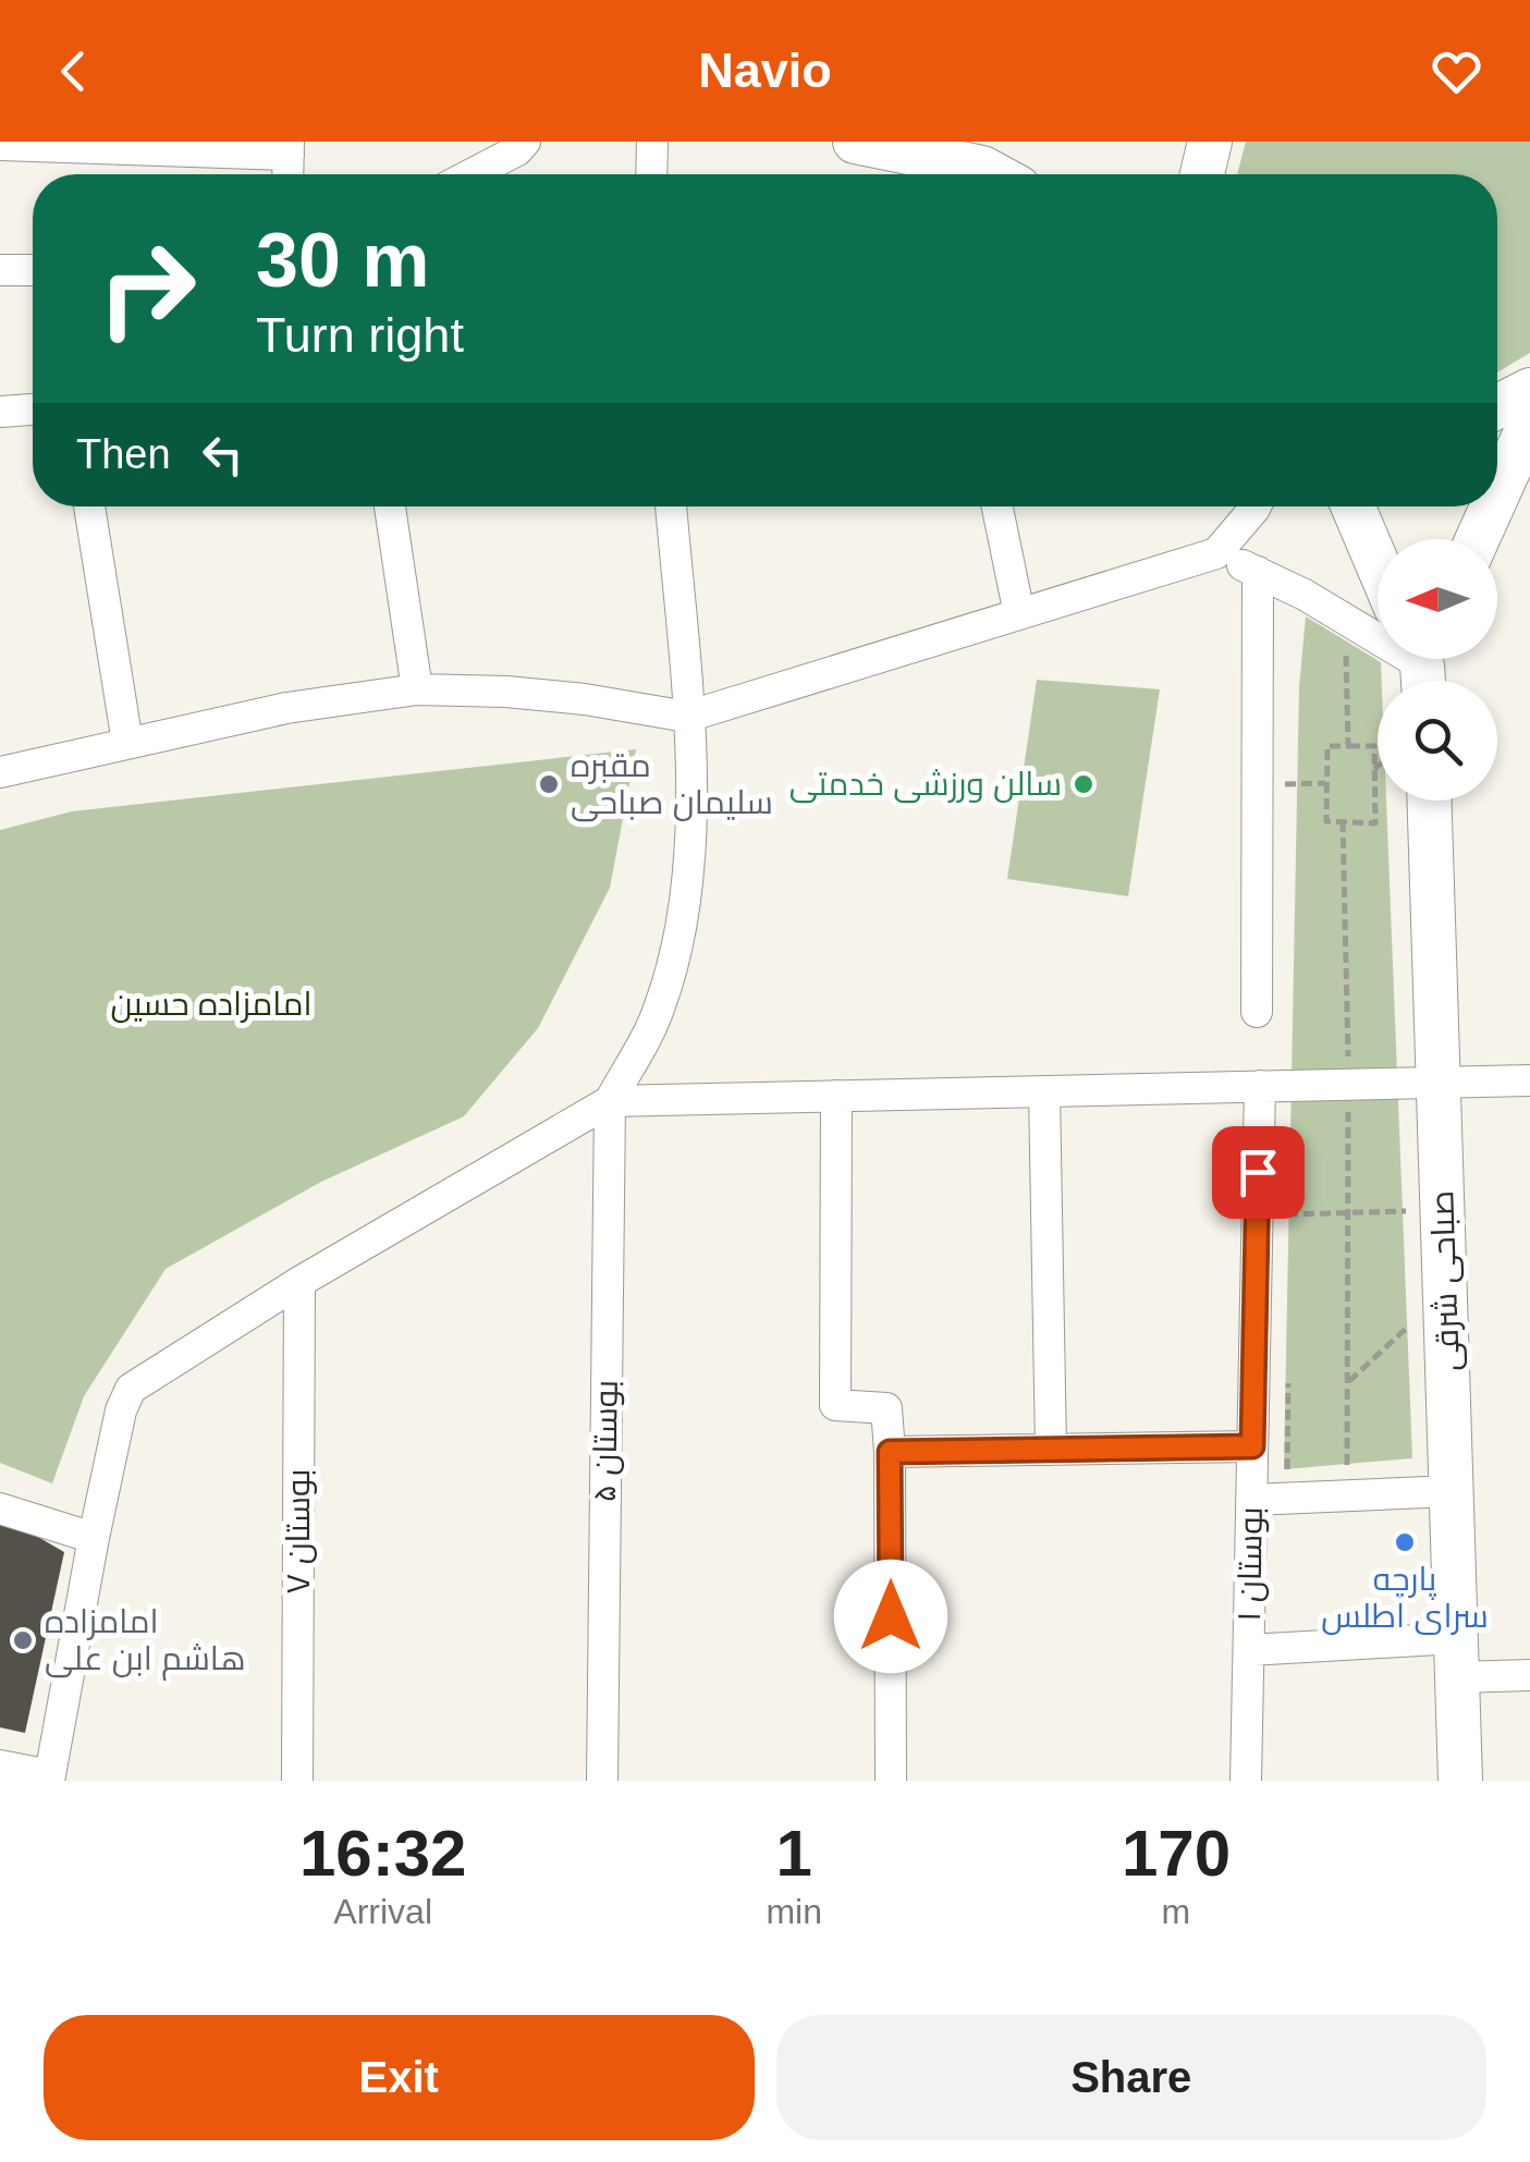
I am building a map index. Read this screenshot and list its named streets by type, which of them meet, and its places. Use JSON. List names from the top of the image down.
{
  "streets": {
    "main road": ["صباحی شرقی"],
    "street": ["بوستان ۵", "بوستان ۷", "بوستان ۱"]
  },
  "parks": ["امامزاده حسین"],
  "places": [
    "مقبره سلیمان صباحی",
    "سالن ورزشی خدمتی",
    "پارچه سرای اطلس",
    "امامزاده هاشم ابن علی"
  ],
  "north": "left",
  "page": {
    "header": "Navio",
    "turn": ["30 m", "Turn right"],
    "then": "Then",
    "eta": [
      "16:32",
      "Arrival",
      "1",
      "min",
      "170",
      "m"
    ],
    "buttons": ["Exit", "Share"]
  }
}
